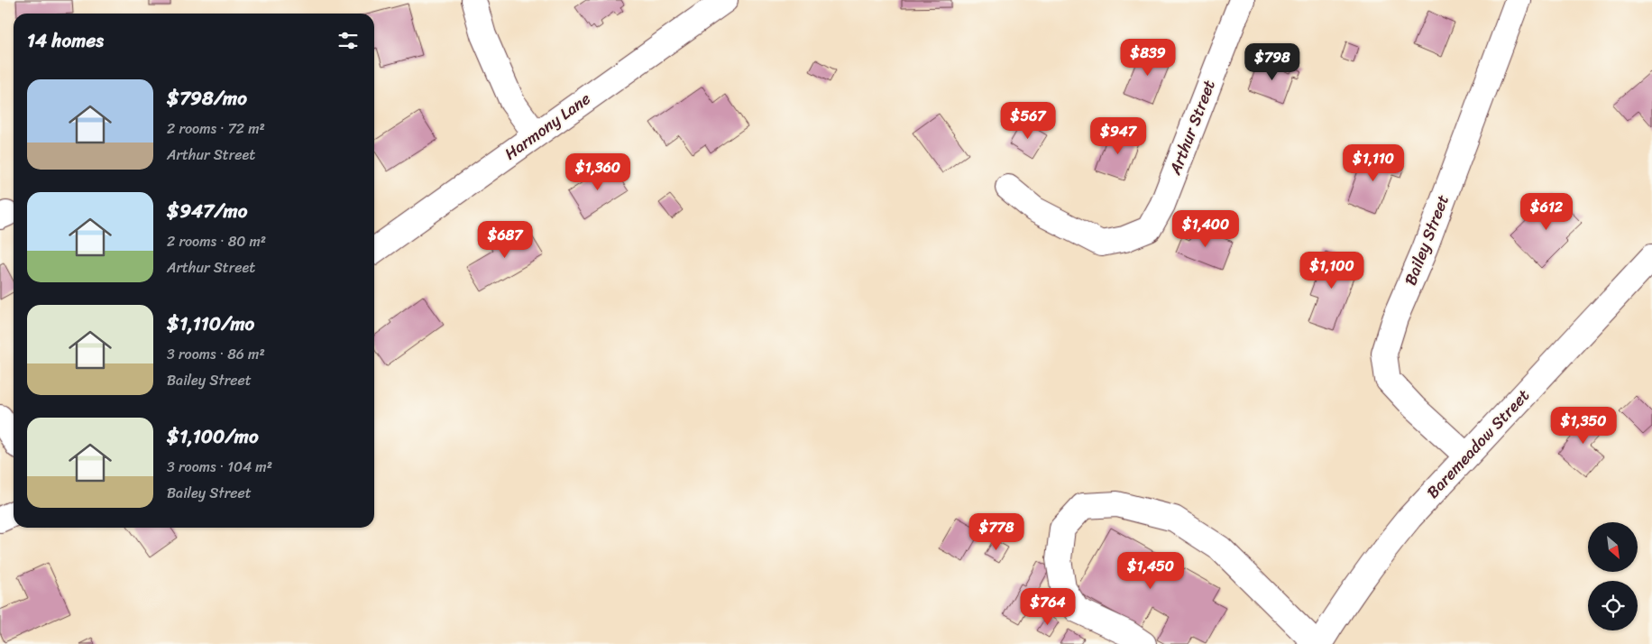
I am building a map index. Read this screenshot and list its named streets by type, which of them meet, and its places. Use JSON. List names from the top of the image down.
{
  "streets": {
    "street": [
      "Harmony Lane",
      "Arthur Street",
      "Bailey Street",
      "Baremeadow Street"
    ]
  },
  "crossings": [
    ["Bailey Street", "Baremeadow Street"]
  ],
  "north": "bottom right",
  "page": {
    "heading": "14 homes",
    "price": [
      "$839",
      "$798",
      "$567",
      "$947",
      "$1,110",
      "$1,360",
      "$612",
      "$1,400",
      "$687",
      "$1,100",
      "$1,350",
      "$778",
      "$1,450",
      "$764"
    ],
    "list": [
      {
        "name": "$798/mo",
        "note": "2 rooms · 72 m² · Arthur Street"
      },
      {
        "name": "$947/mo",
        "note": "2 rooms · 80 m² · Arthur Street"
      },
      {
        "name": "$1,110/mo",
        "note": "3 rooms · 86 m² · Bailey Street"
      },
      {
        "name": "$1,100/mo",
        "note": "3 rooms · 104 m² · Bailey Street"
      }
    ]
  }
}
